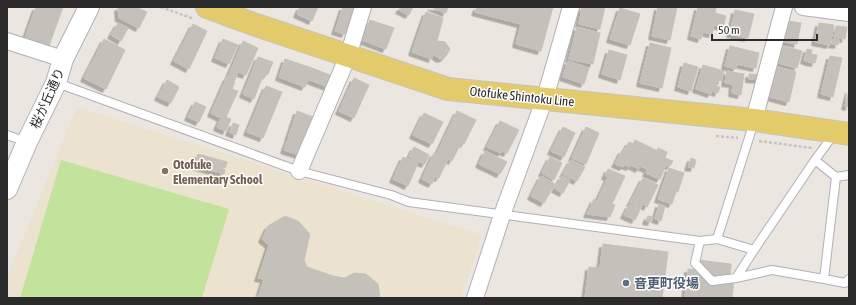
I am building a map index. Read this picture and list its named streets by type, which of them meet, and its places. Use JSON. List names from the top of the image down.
{
  "streets": {
    "main road": ["Otofuke Shintoku Line"],
    "street": ["桜が丘通り"]
  },
  "places": ["Otofuke Elementary School", "音更町役場"],
  "scale_bar": "50 m"
}
